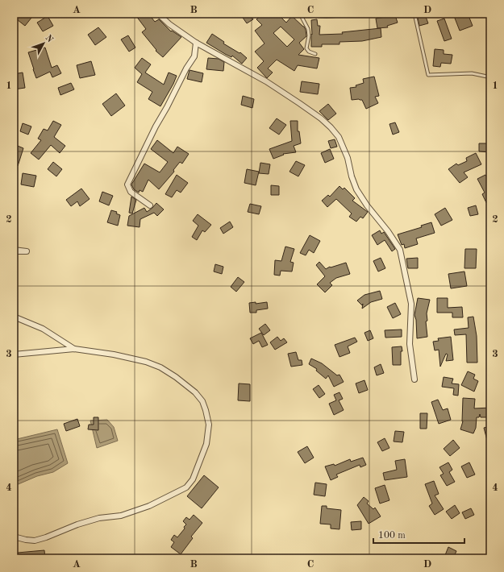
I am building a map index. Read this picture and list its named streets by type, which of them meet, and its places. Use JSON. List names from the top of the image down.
{
  "scale_bar": "100 m",
  "north": "top right",
  "grid": {
    "columns": [
      "A",
      "B",
      "C",
      "D"
    ],
    "rows": [
      "1",
      "2",
      "3",
      "4"
    ]
  }
}
